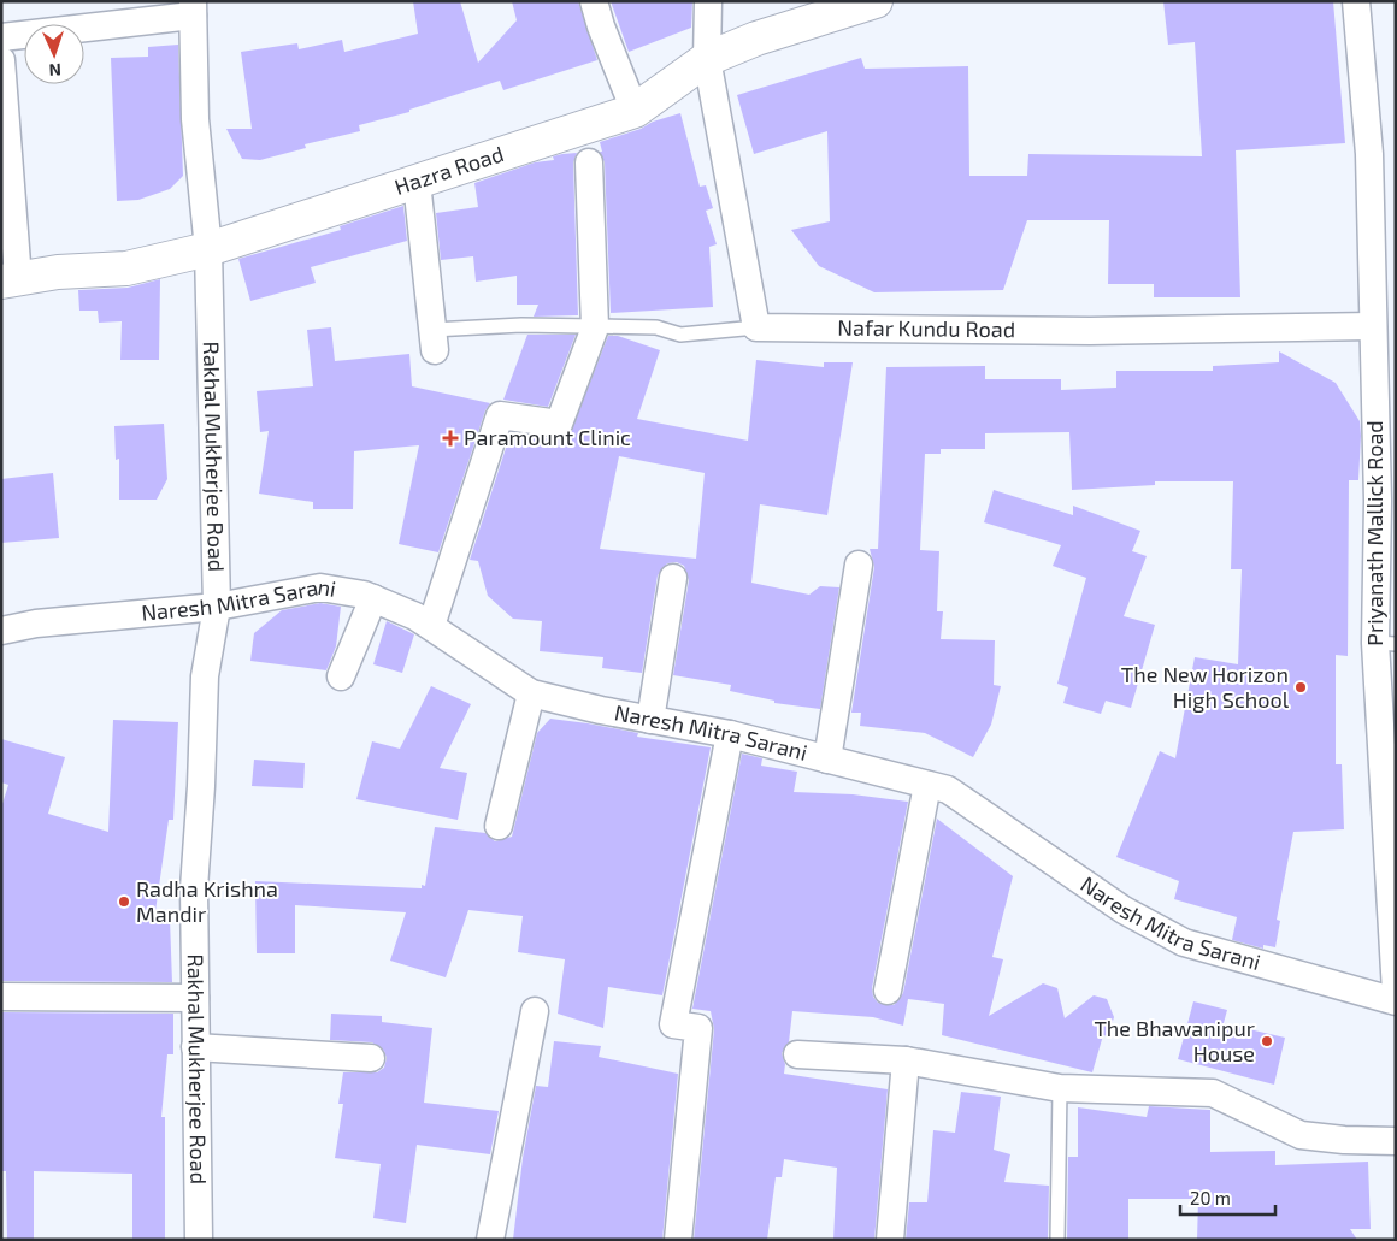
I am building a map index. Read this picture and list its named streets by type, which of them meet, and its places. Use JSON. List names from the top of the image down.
{
  "streets": {
    "main road": ["Hazra Road"],
    "street": [
      "Nafar Kundu Road",
      "Rakhal Mukherjee Road",
      "Priyanath Mallick Road",
      "Naresh Mitra Sarani"
    ]
  },
  "crossings": [
    ["Hazra Road", "Rakhal Mukherjee Road"],
    ["Nafar Kundu Road", "Priyanath Mallick Road"],
    ["Rakhal Mukherjee Road", "Naresh Mitra Sarani"]
  ],
  "places": {
    "health": ["Paramount Clinic"],
    "other": ["The New Horizon High School", "Radha Krishna Mandir", "The Bhawanipur House"]
  },
  "scale_bar": "20 m",
  "north": "bottom"
}
